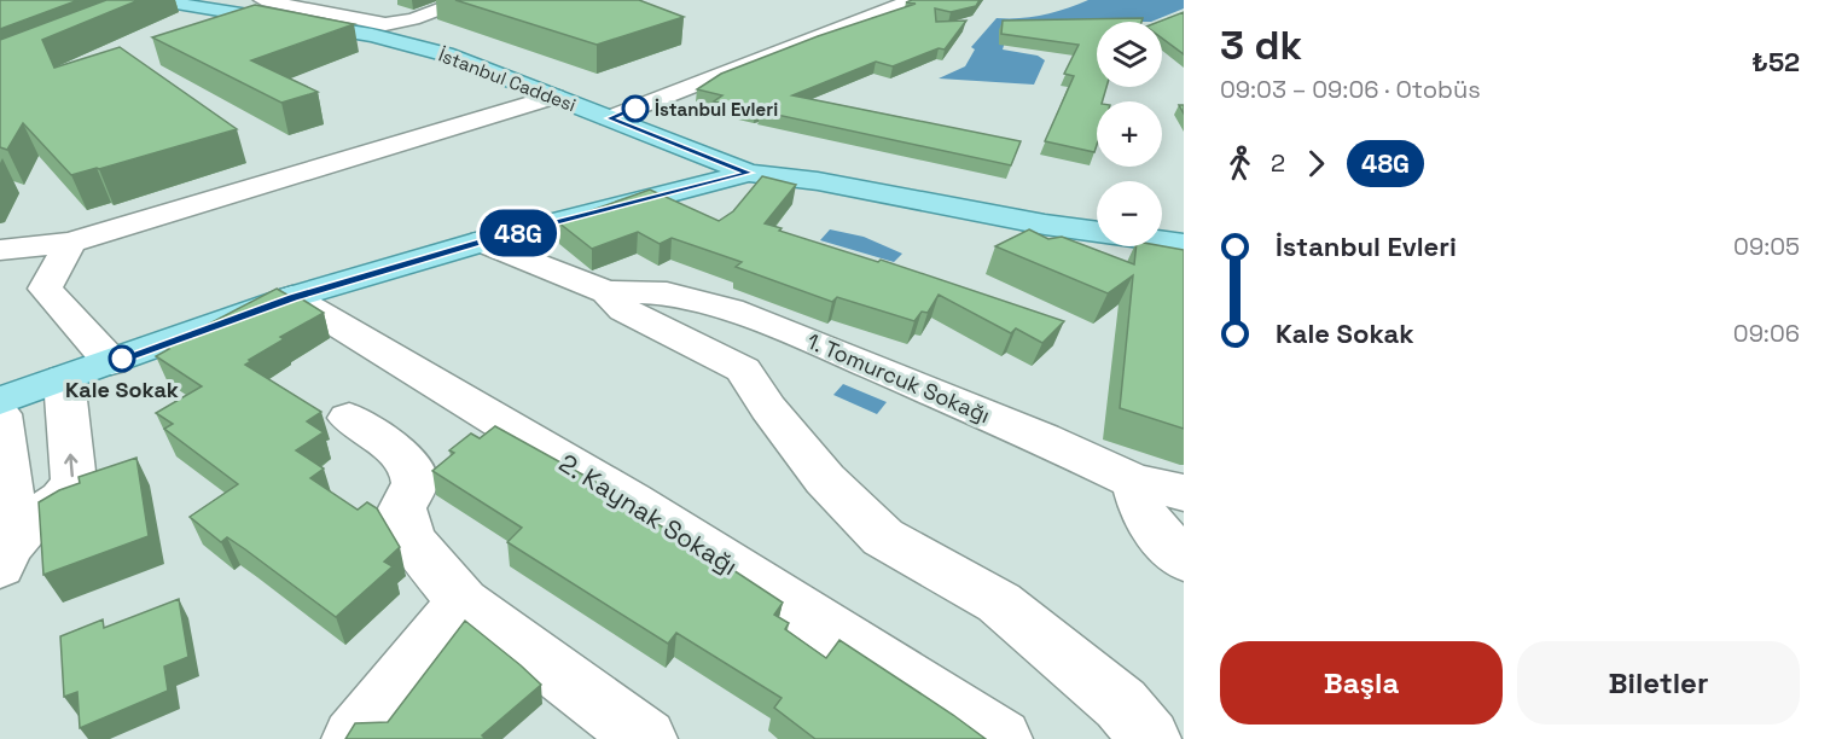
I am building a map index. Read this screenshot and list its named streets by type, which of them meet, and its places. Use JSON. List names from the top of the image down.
{
  "streets": {
    "main road": ["İstanbul Caddesi"],
    "street": ["1. Tomurcuk Sokağı", "2. Kaynak Sokağı"]
  },
  "places": ["İstanbul Evleri", "Kale Sokak"],
  "lines": ["bus line 48G"],
  "page": {
    "on_map": "48G",
    "heading": ["3 dk", "09:03 – 09:06 · Otobüs", "₺52"],
    "map_buttons": ["+", "−"],
    "legs": ["2", "48G"],
    "list": [
      {
        "name": "İstanbul Evleri",
        "value": "09:05"
      },
      {
        "name": "Kale Sokak",
        "value": "09:06"
      }
    ],
    "buttons": ["Başla", "Biletler"]
  }
}
